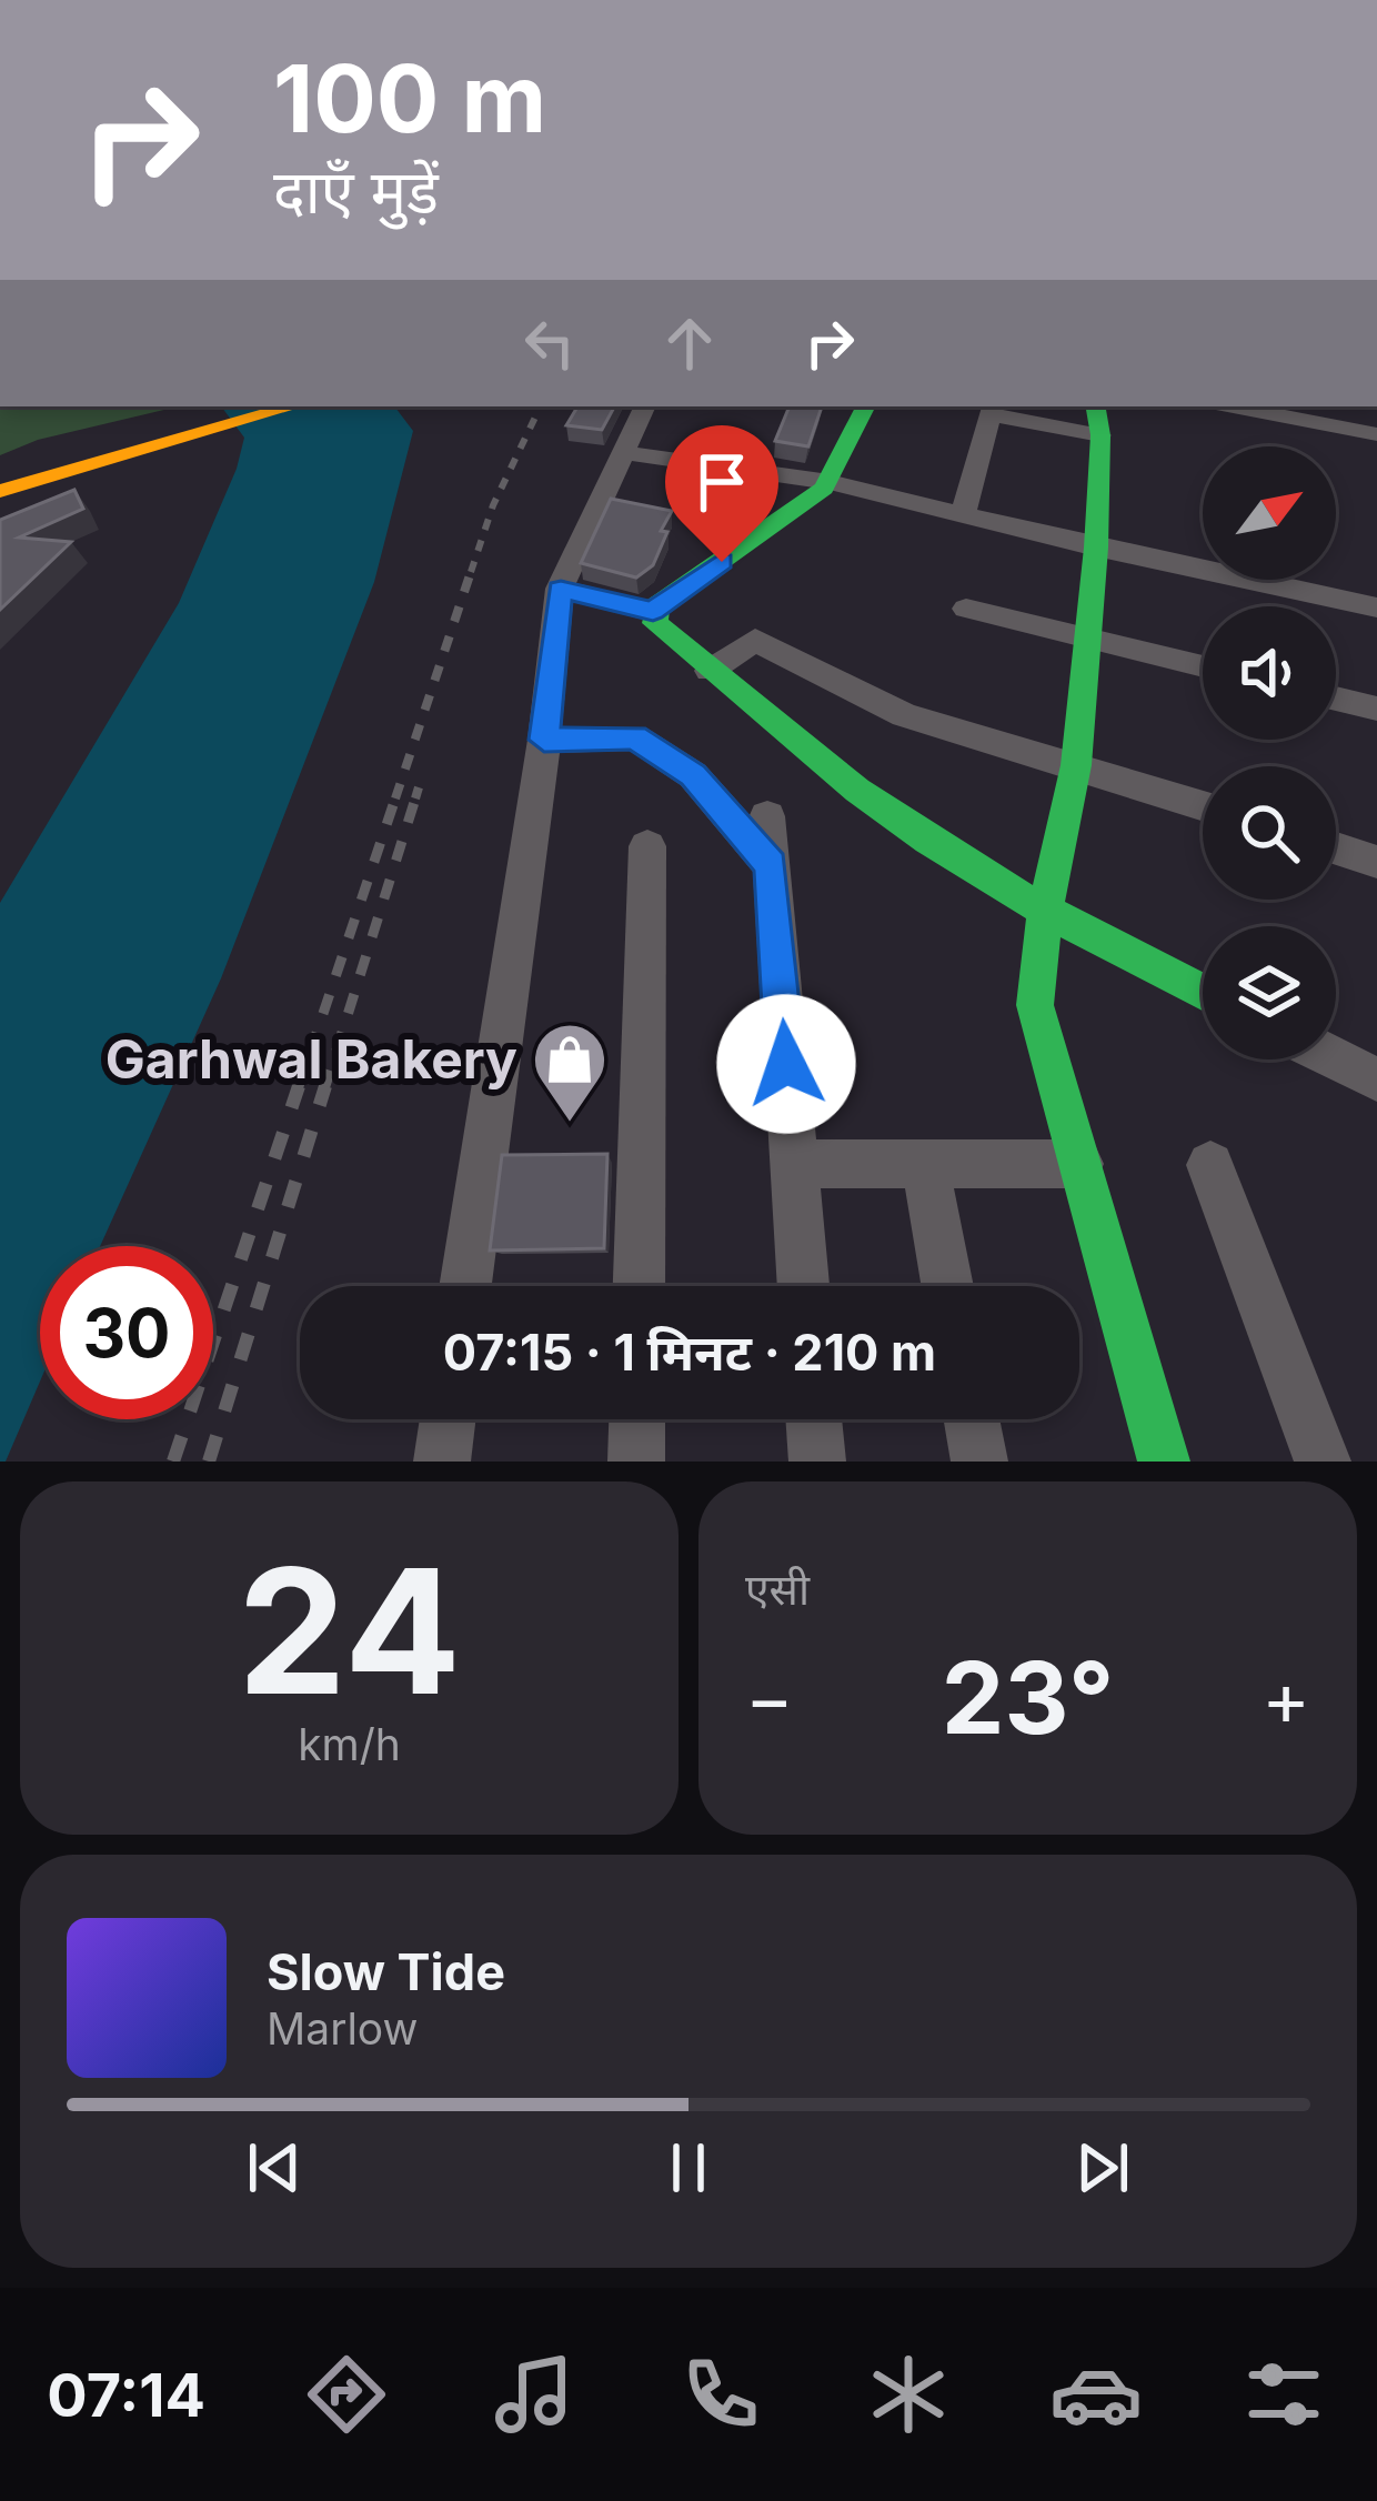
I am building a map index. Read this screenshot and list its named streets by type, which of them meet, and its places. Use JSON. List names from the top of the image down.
{
  "places": {
    "shop": ["Garhwal Bakery"]
  },
  "north": "top right",
  "page": {
    "turn": ["100 m", "दाएँ मुड़ें"],
    "limit": "30",
    "trip": "07:15 · 1 मिनट · 210 m",
    "tile": [
      ["24", "km/h"],
      "एसी"
    ],
    "heat": ["−", "23°", "+"],
    "song": ["Slow Tide", "Marlow"],
    "tabs": "07:14"
  }
}
